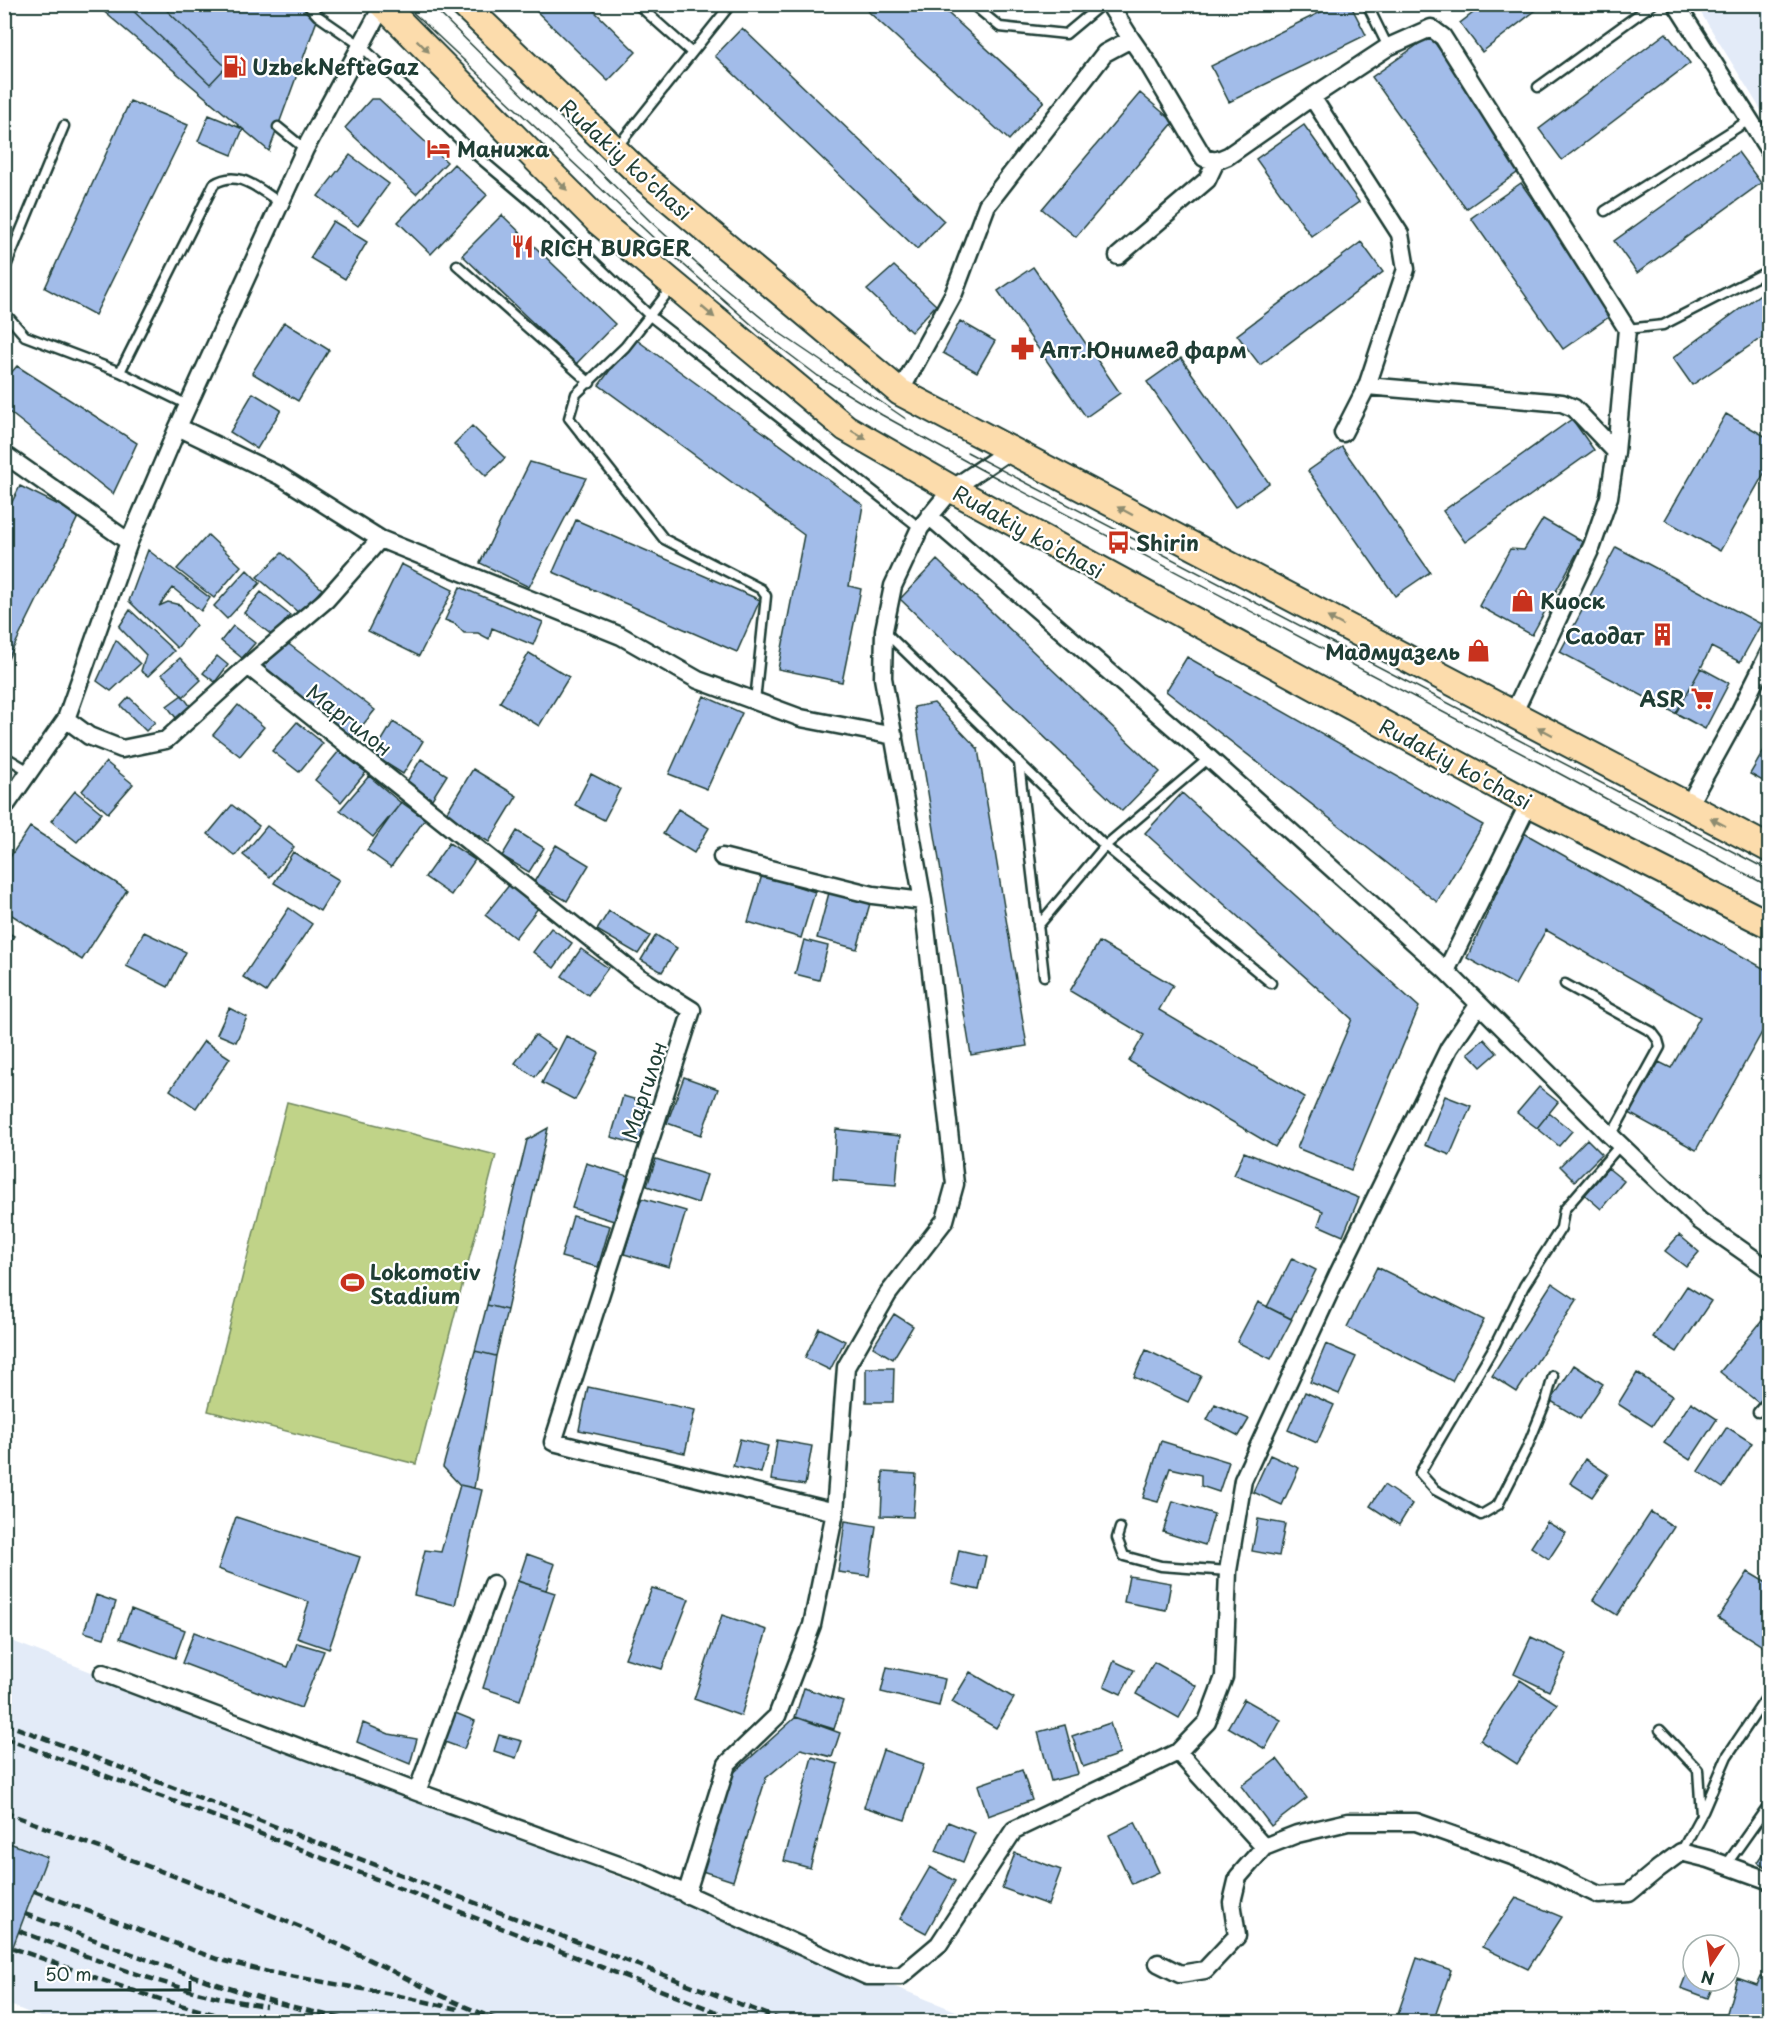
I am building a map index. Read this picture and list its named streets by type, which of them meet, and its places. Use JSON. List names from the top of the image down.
{
  "streets": {
    "main road": ["Rudakiy ko'chasi"],
    "street": ["Маргилон"]
  },
  "places": {
    "fuel station": ["UzbekNefteGaz"],
    "hotel": ["Манижа"],
    "restaurant": ["RICH BURGER"],
    "pharmacy": ["Апт.Юнимед фарм"],
    "bus stop": ["Shirin"],
    "shop": ["Киоск", "Мадмуазель"],
    "building": ["Саодат"],
    "supermarket": ["ASR"],
    "sports": ["Lokomotiv Stadium"]
  },
  "scale_bar": "50 m",
  "north": "bottom"
}
